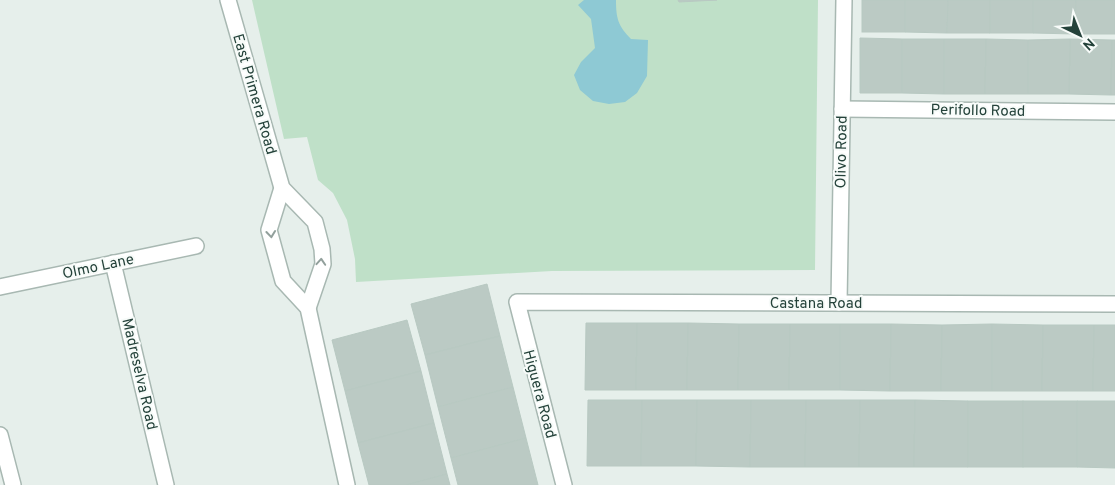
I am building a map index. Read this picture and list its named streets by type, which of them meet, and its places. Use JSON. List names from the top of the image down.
{
  "streets": {
    "street": [
      "East Primera Road",
      "Perifollo Road",
      "Olivo Road",
      "Olmo Lane",
      "Castana Road",
      "Madreselva Road",
      "Higuera Road"
    ]
  },
  "crossings": [
    ["Perifollo Road", "Olivo Road"],
    ["Olivo Road", "Castana Road"],
    ["Olmo Lane", "Madreselva Road"],
    ["Castana Road", "Higuera Road"]
  ],
  "north": "bottom right"
}
